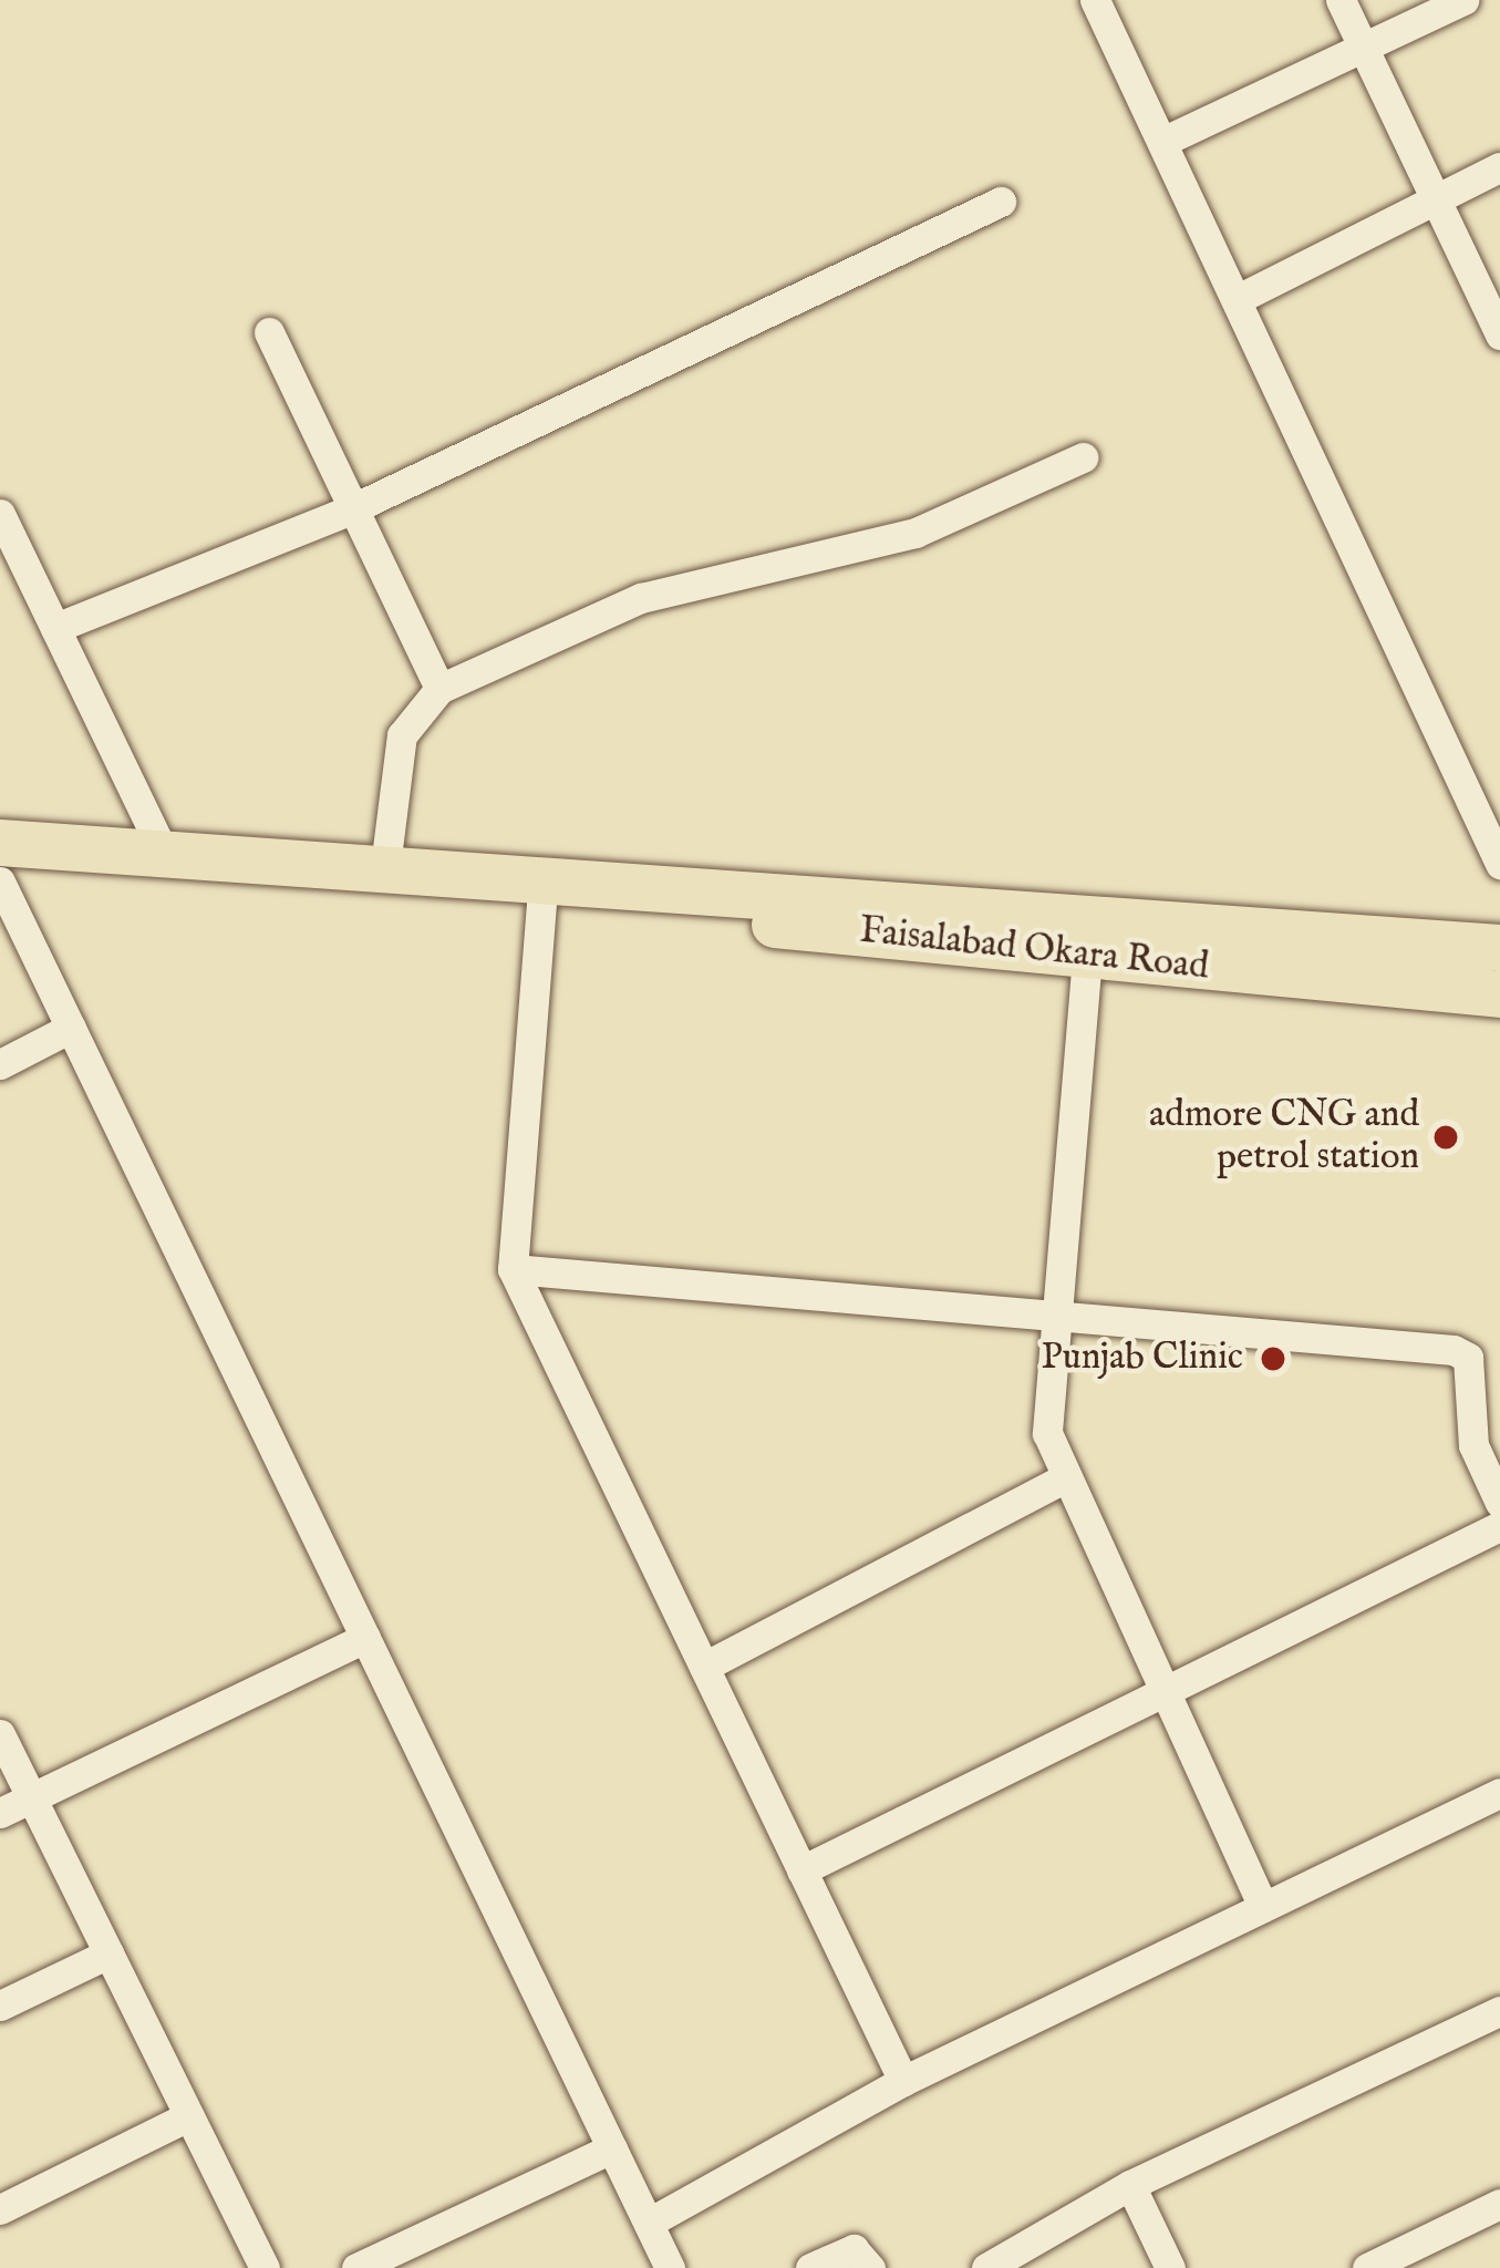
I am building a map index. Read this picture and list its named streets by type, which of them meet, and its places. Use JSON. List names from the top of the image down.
{
  "streets": {
    "main road": ["Faisalabad Okara Road"]
  },
  "places": ["admore CNG and petrol station", "Punjab Clinic"]
}
